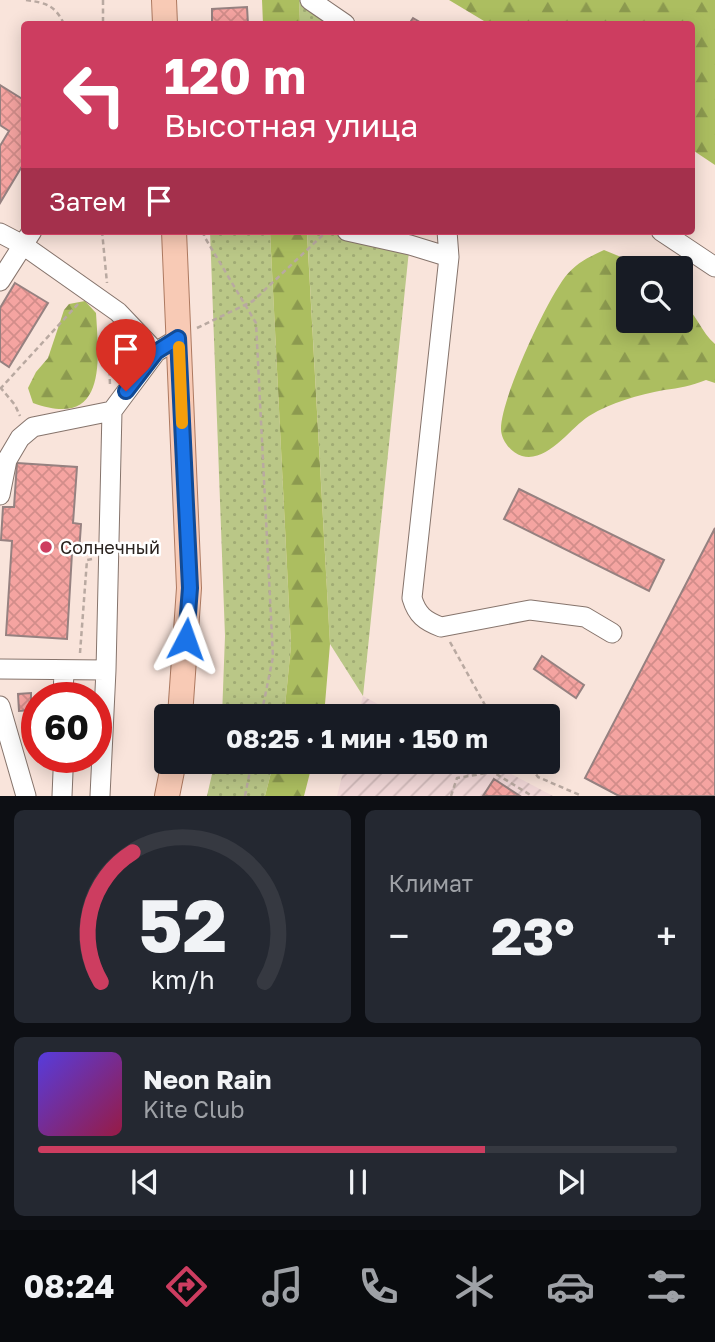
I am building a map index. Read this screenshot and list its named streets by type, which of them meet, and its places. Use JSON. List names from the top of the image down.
{
  "places": ["Солнечный"],
  "page": {
    "turn": ["120 m", "Высотная улица"],
    "then": "Затем",
    "limit": "60",
    "trip": "08:25 · 1 мин · 150 m",
    "tile": "Климат",
    "heat": ["−", "23°", "+"],
    "song": ["Neon Rain", "Kite Club"],
    "tabs": "08:24",
    "gauge": ["52", "km/h"]
  }
}
